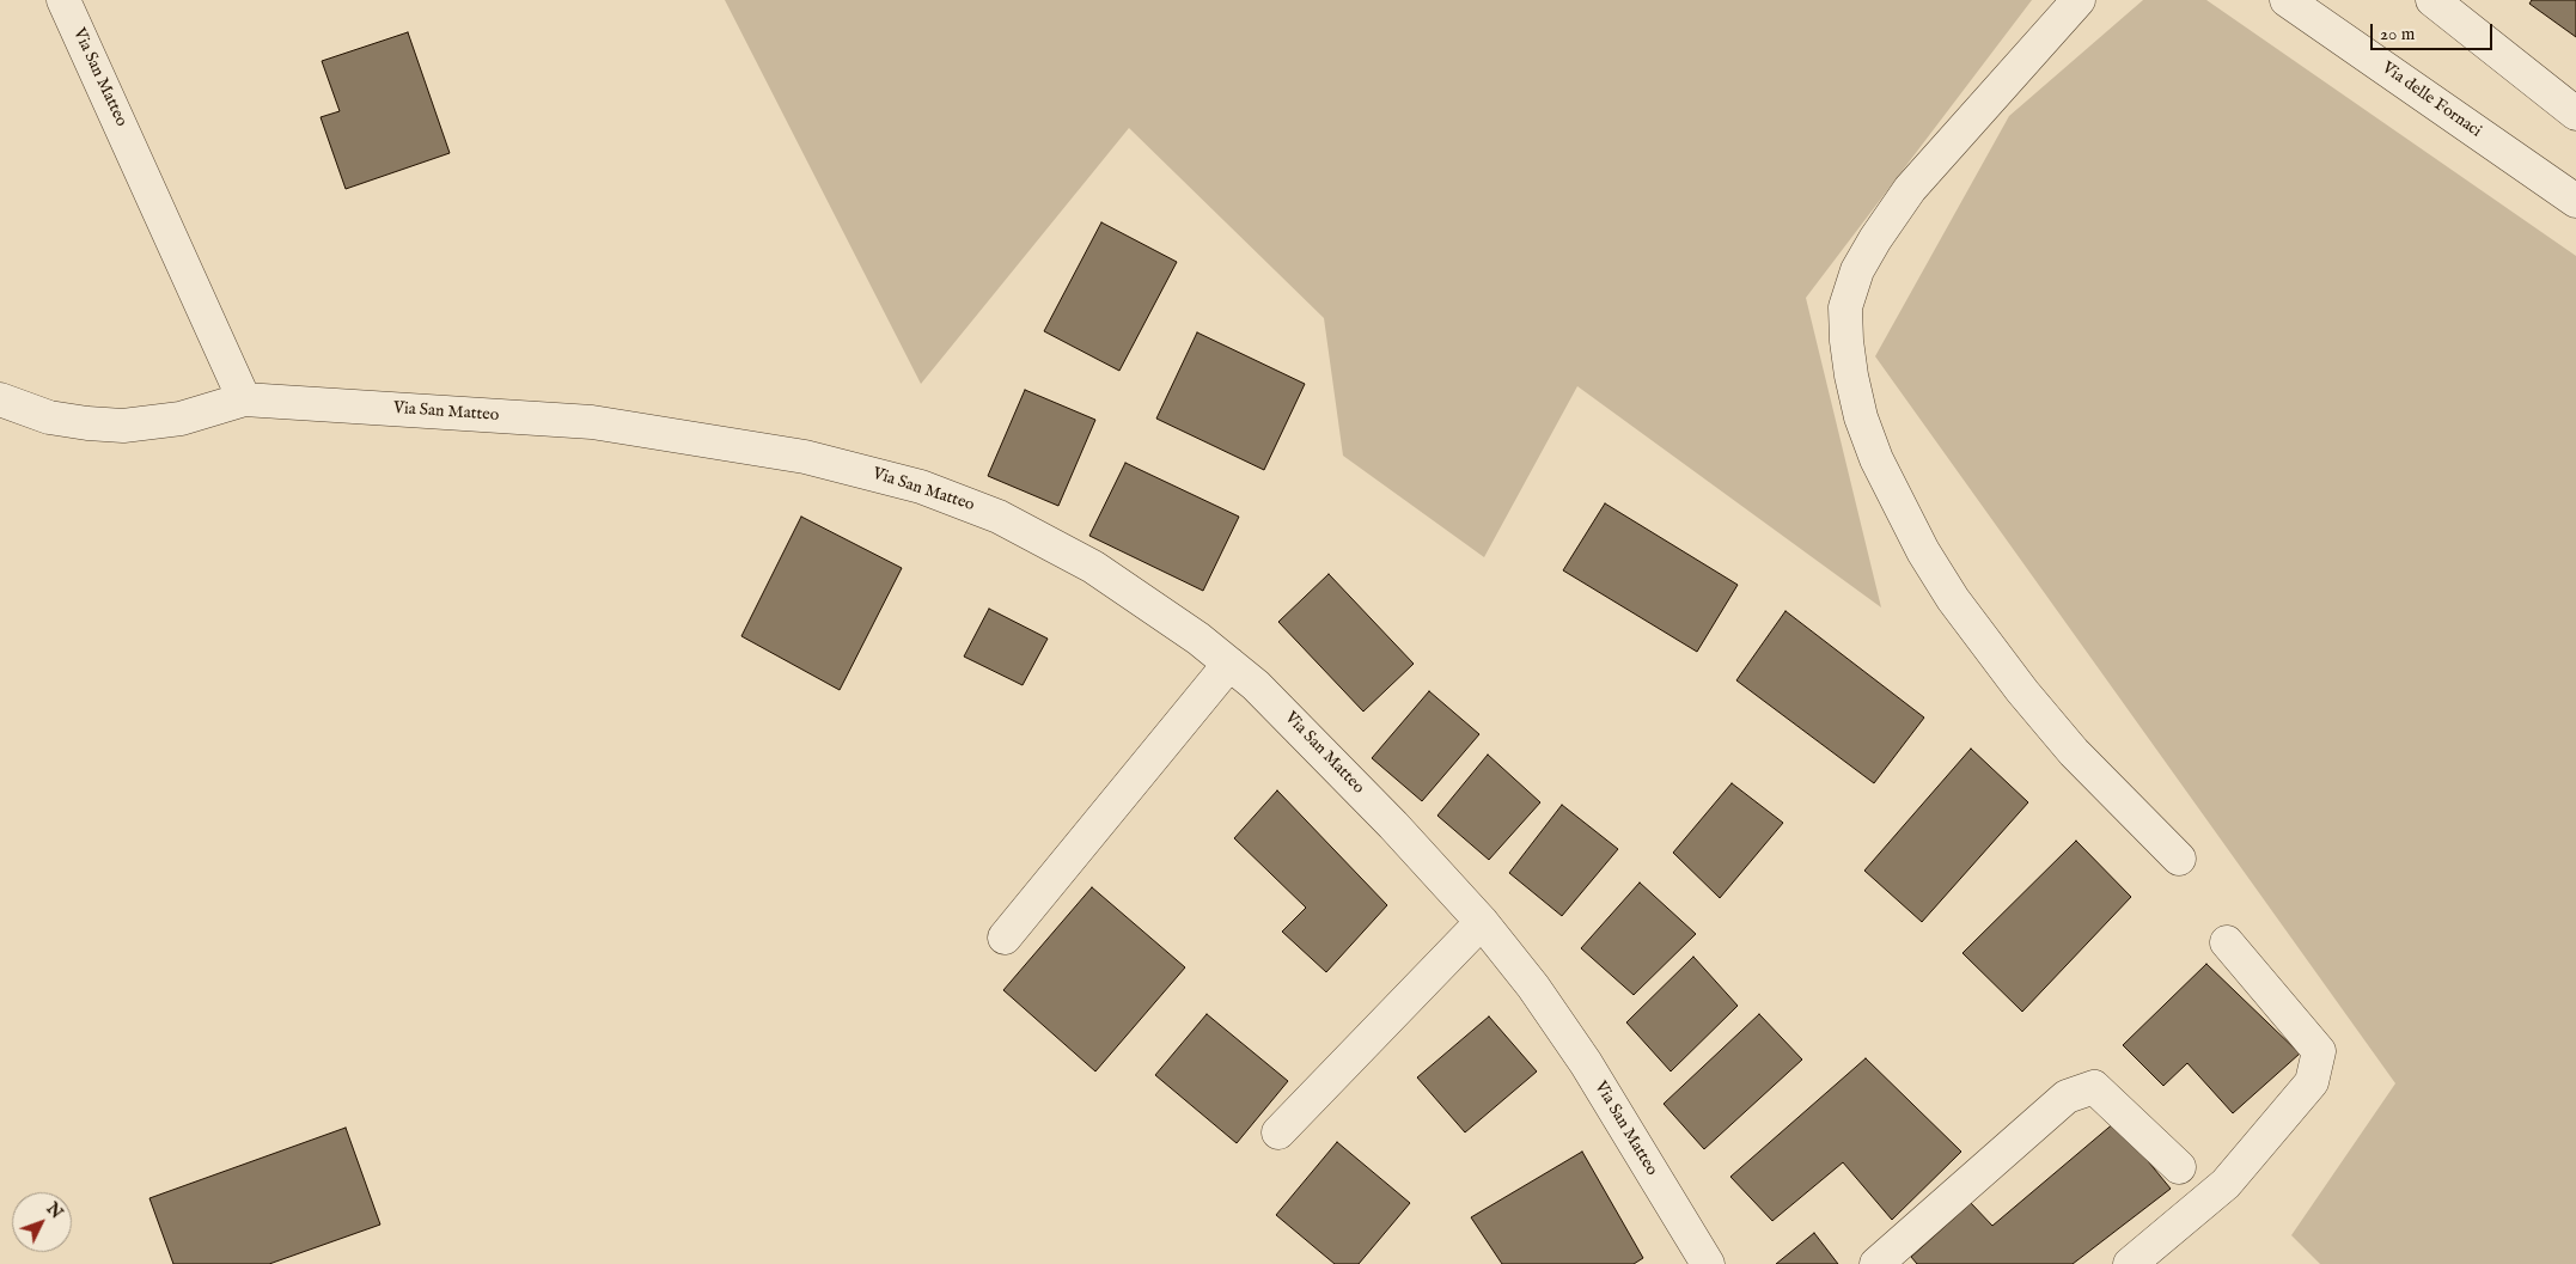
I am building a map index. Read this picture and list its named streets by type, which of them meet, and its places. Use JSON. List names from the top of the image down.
{
  "streets": {
    "street": ["Via San Matteo", "Via delle Fornaci"]
  },
  "scale_bar": "20 m",
  "north": "top right"
}
